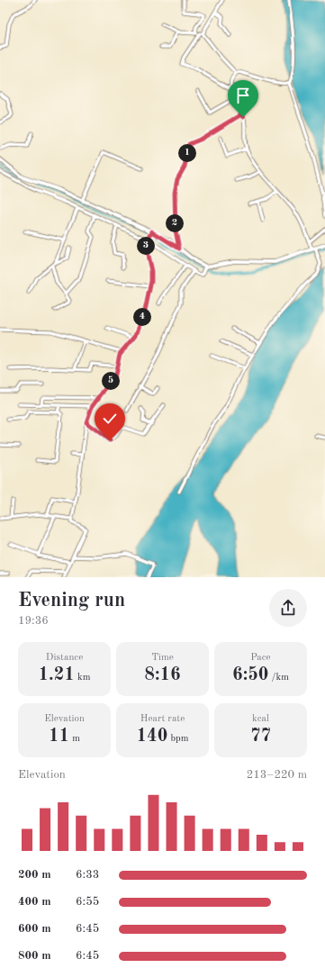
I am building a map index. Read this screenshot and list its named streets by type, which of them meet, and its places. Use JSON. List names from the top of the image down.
{
  "page": {
    "pins": [
      "1",
      "2",
      "3",
      "4",
      "5"
    ],
    "heading": ["Evening run", "19:36"],
    "stats": [
      ["Distance", "1.21 km"],
      ["Time", "8:16"],
      ["Pace", "6:50 /km"],
      ["Elevation", "11 m"],
      ["Heart rate", "140 bpm"],
      ["kcal", "77"]
    ],
    "chart": ["Elevation", "213–220 m"],
    "list": [
      {
        "name": "200 m",
        "note": "6:33"
      },
      {
        "name": "400 m",
        "note": "6:55"
      },
      {
        "name": "600 m",
        "note": "6:45"
      },
      {
        "name": "800 m",
        "note": "6:45"
      }
    ]
  }
}
